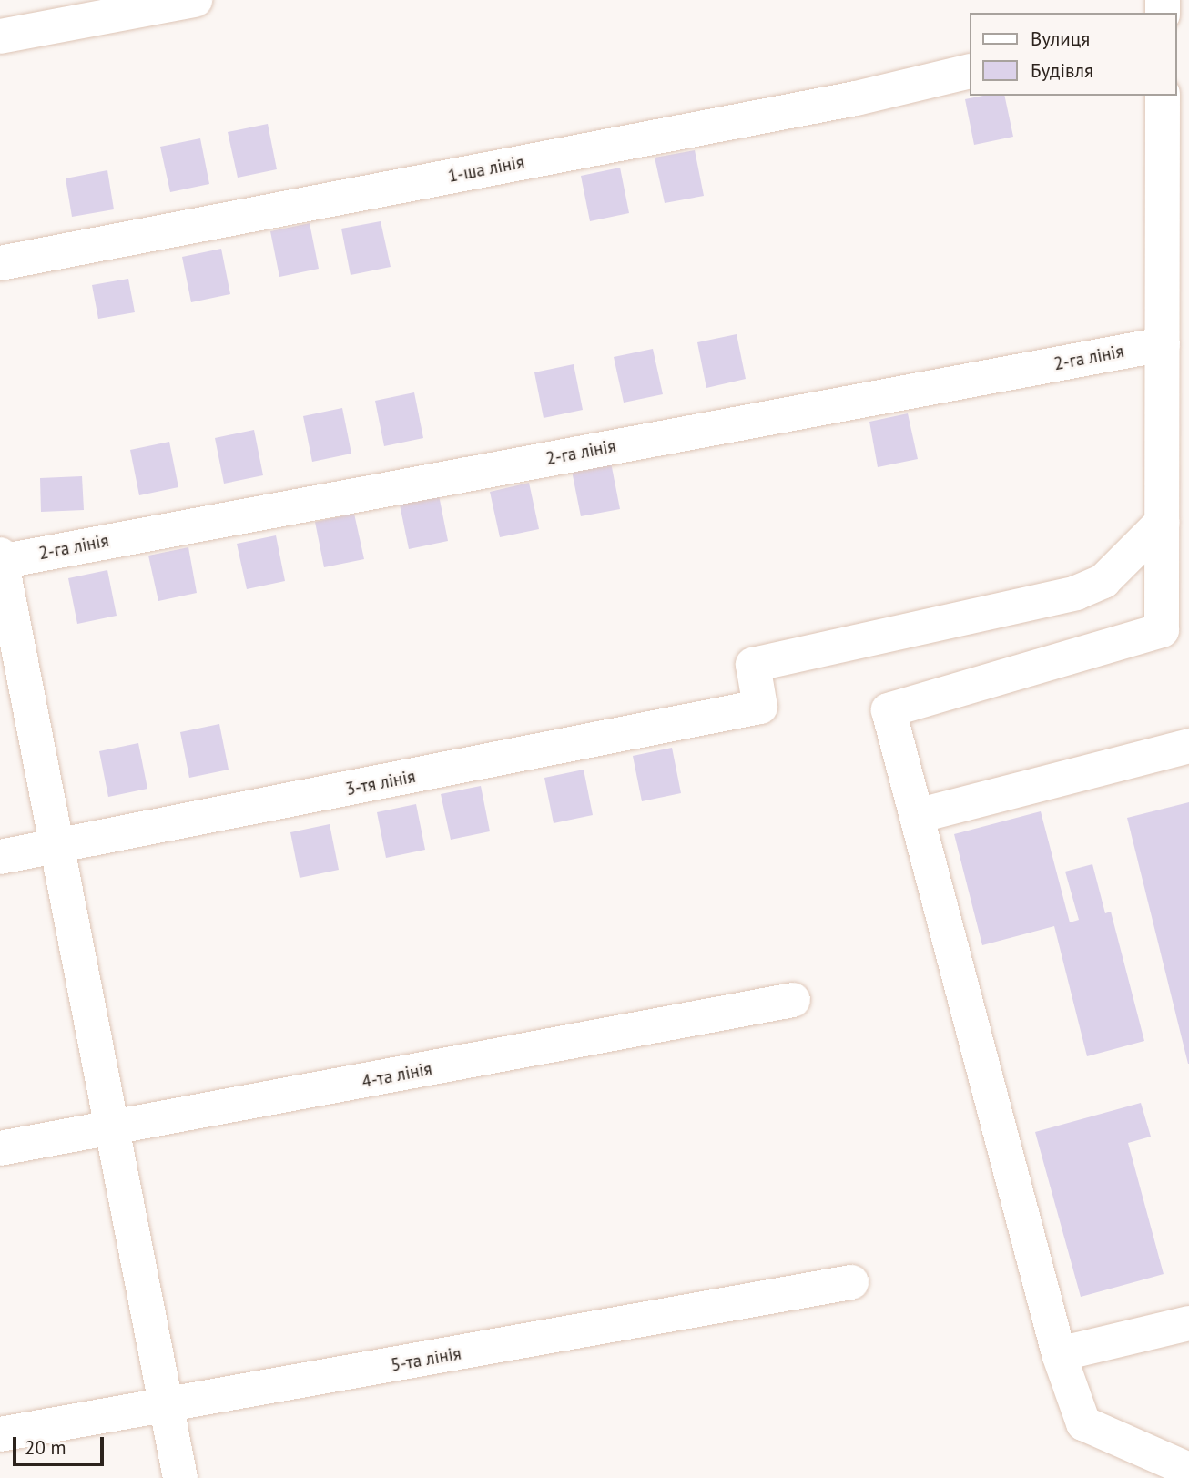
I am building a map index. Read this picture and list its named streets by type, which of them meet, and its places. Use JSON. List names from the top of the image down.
{
  "streets": {
    "street": [
      "1-ша лінія",
      "2-га лінія",
      "3-тя лінія",
      "4-та лінія",
      "5-та лінія"
    ]
  },
  "legend": ["Вулиця", "Будівля"],
  "scale_bar": "20 m"
}
